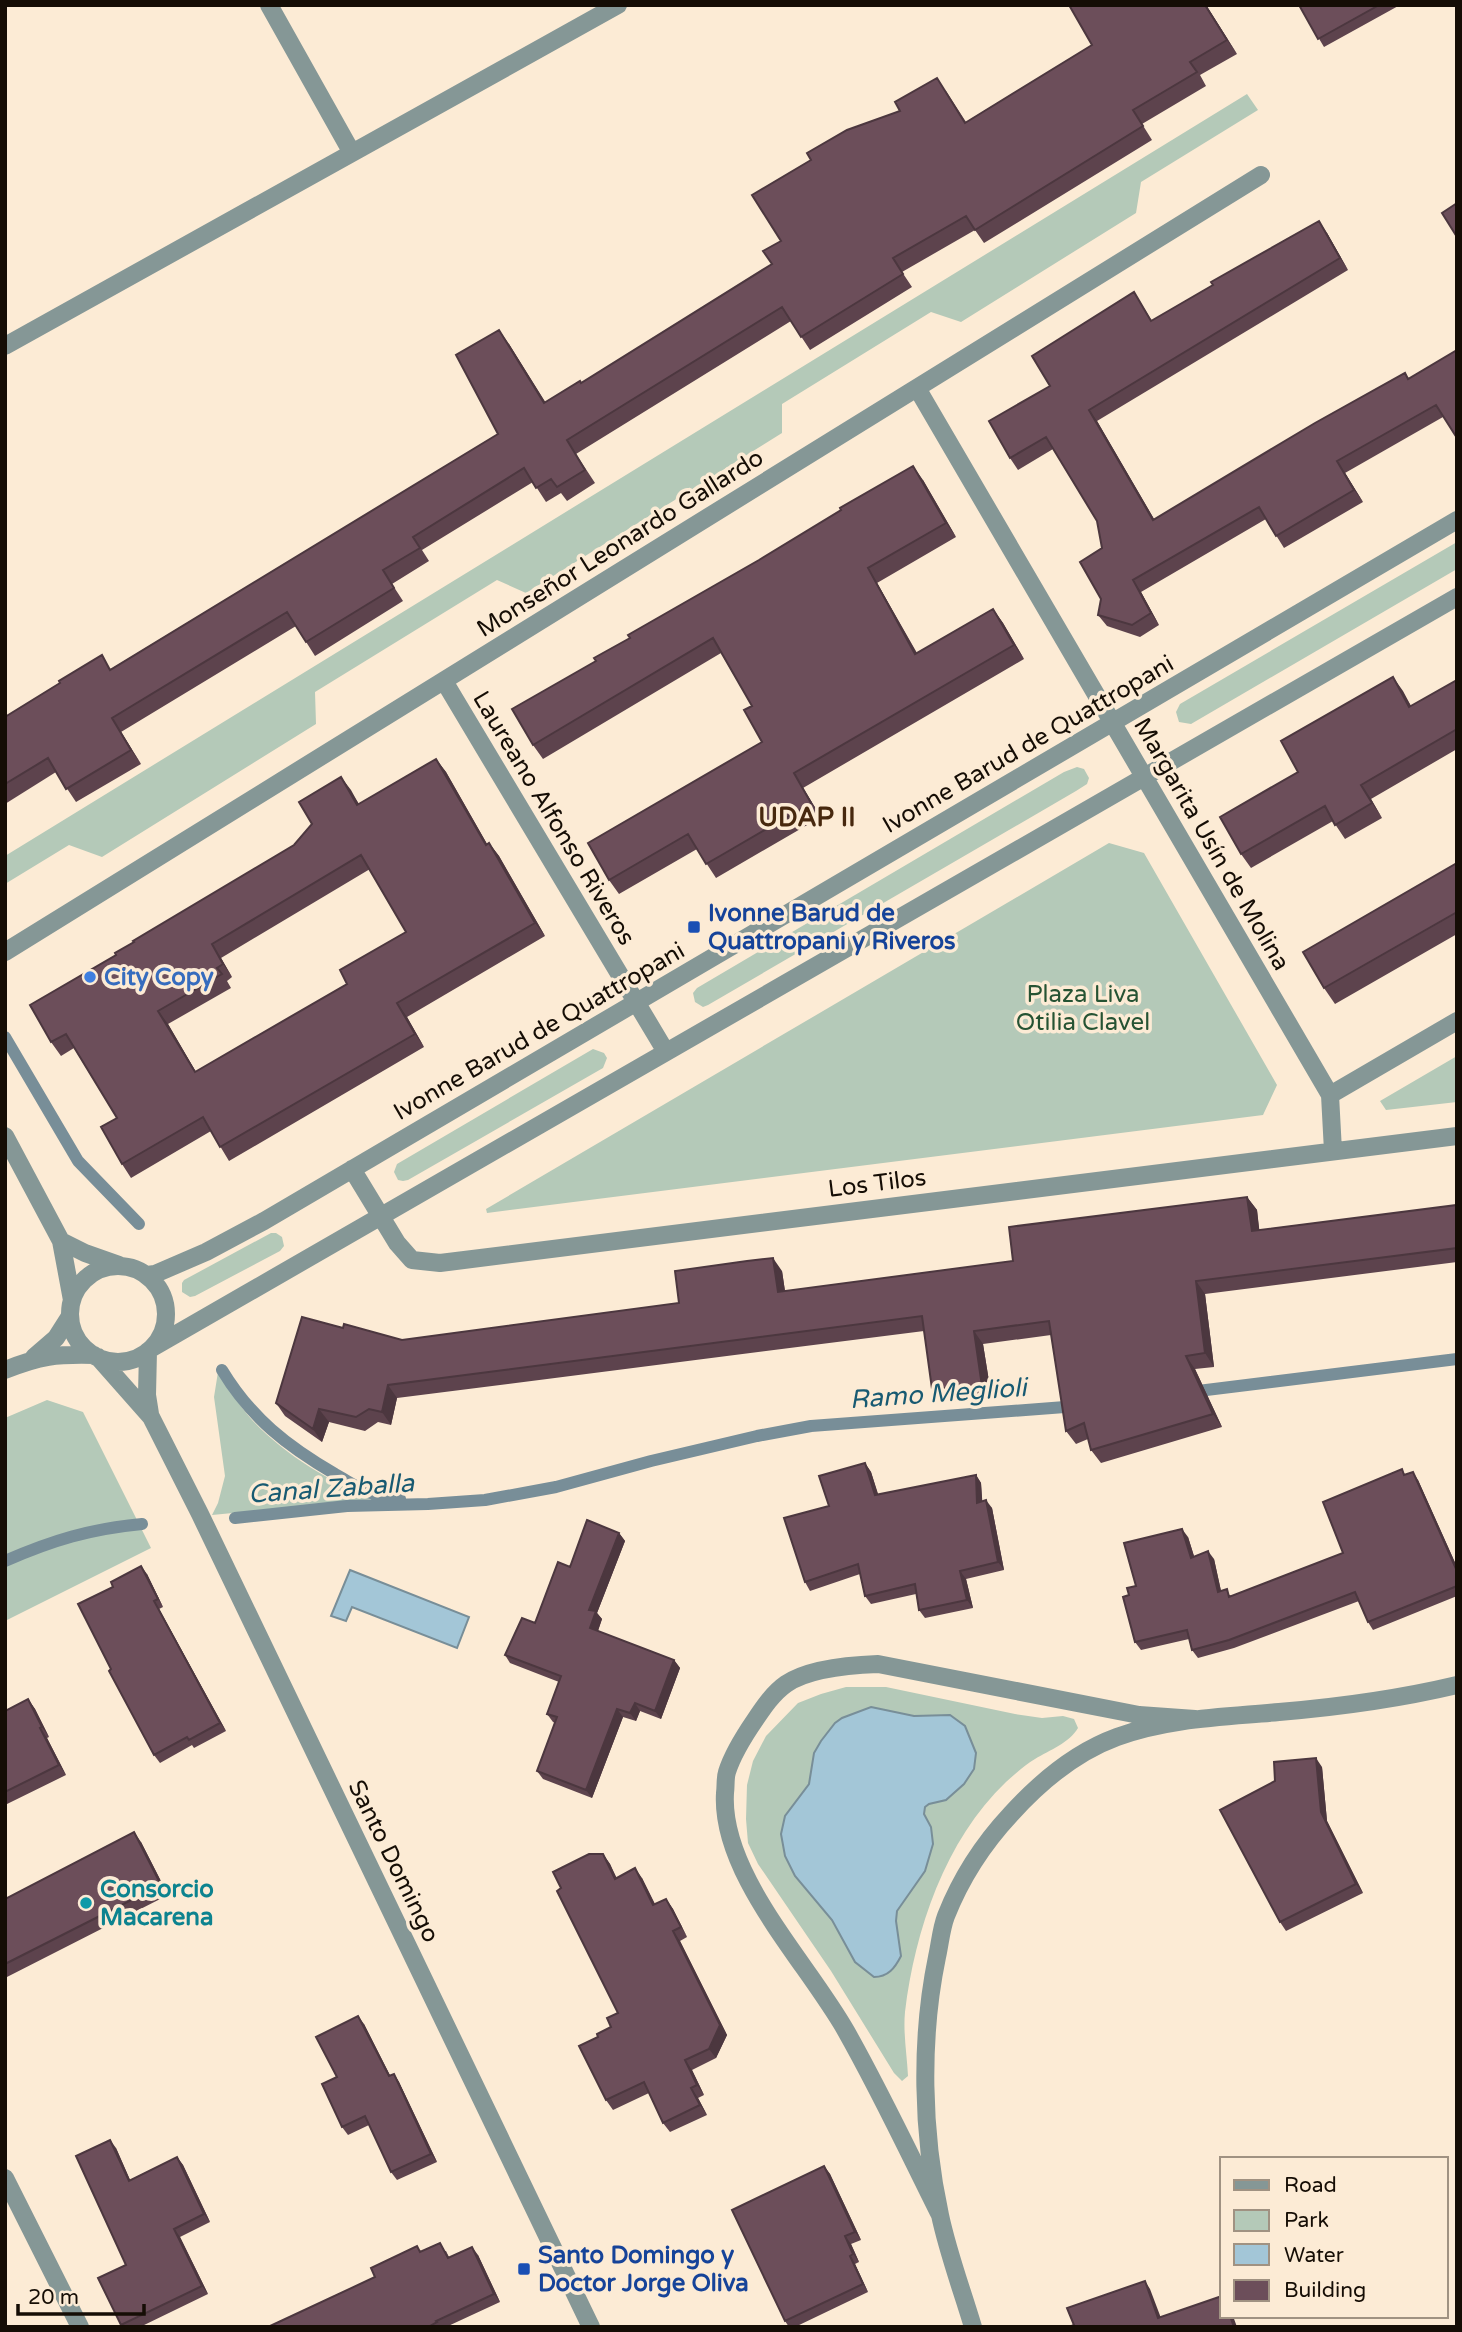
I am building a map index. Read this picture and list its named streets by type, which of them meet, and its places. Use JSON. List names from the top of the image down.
{
  "streets": {
    "street": [
      "Monseñor Leonardo Gallardo",
      "Ivonne Barud de Quattropani",
      "Laureano Alfonso Riveros",
      "Margarita Usín de Molina",
      "Los Tilos",
      "Santo Domingo"
    ]
  },
  "crossings": [
    ["Monseñor Leonardo Gallardo", "Laureano Alfonso Riveros"],
    ["Monseñor Leonardo Gallardo", "Margarita Usín de Molina"],
    ["Ivonne Barud de Quattropani", "Laureano Alfonso Riveros"],
    ["Ivonne Barud de Quattropani", "Margarita Usín de Molina"],
    ["Ivonne Barud de Quattropani", "Los Tilos"],
    ["Ivonne Barud de Quattropani", "Santo Domingo"],
    ["Margarita Usín de Molina", "Los Tilos"]
  ],
  "districts": ["UDAP II"],
  "water": ["Ramo Meglioli", "Canal Zaballa"],
  "parks": ["Plaza Liva Otilia Clavel"],
  "places": {
    "transit": ["Ivonne Barud de Quattropani y Riveros", "Santo Domingo y Doctor Jorge Oliva"],
    "other": ["City Copy", "Consorcio Macarena"]
  },
  "legend": [
    "Road",
    "Park",
    "Water",
    "Building"
  ],
  "scale_bar": "20 m"
}
